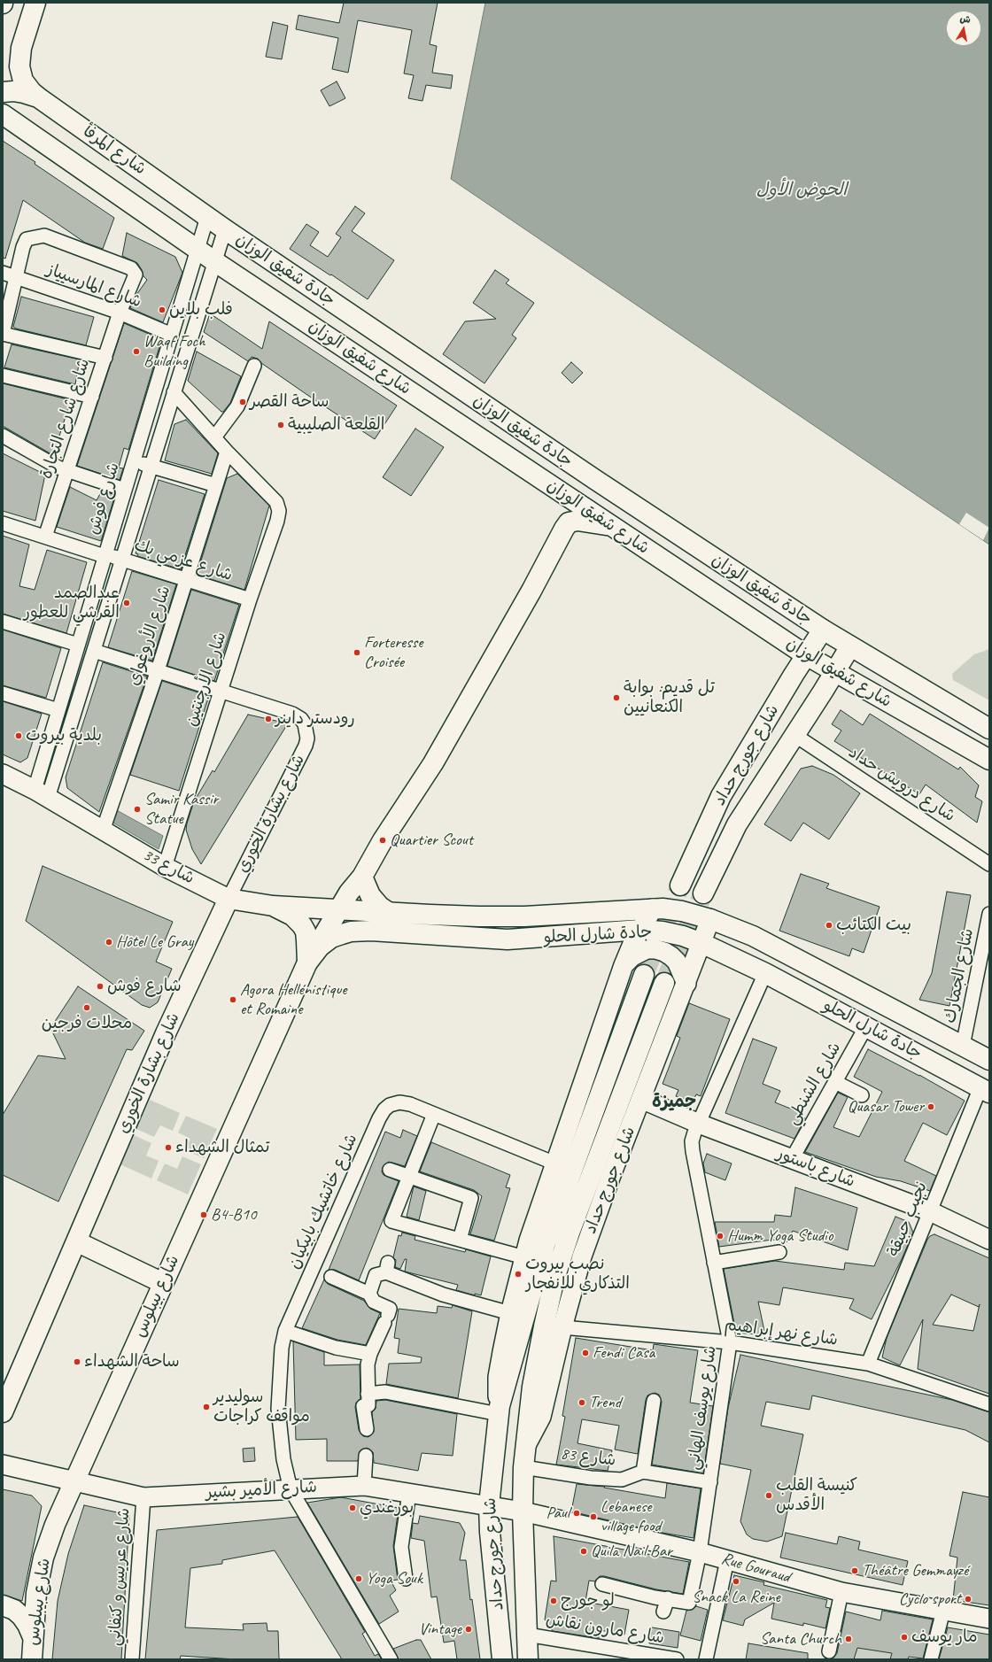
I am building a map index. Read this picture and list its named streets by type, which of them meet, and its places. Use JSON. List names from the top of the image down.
{
  "streets": {
    "main road": [
      "شارع المرفأ",
      "جادة شفيق الوزان",
      "شارع شفيق الوزان",
      "شارع جورج حداد",
      "شارع بشارة الخوري",
      "شارع 33",
      "جادة شارل الحلو",
      "شارع بيبلوس"
    ],
    "street": [
      "شارع المارسيياز",
      "شارع شارع التجارة",
      "شارع فوش",
      "شارع عزمي بك",
      "شارع الأروغواي",
      "شارع الأرجنتين",
      "شارع درويش حداد",
      "شارع الجمارك",
      "شارع الشنطي",
      "شارع باستور",
      "شارع خاتشيك بابيكيان",
      "نجيب حبيقة",
      "شارع نهر إبراهيم",
      "شارع يوسف الهاني",
      "شارع 83",
      "شارع الأمير بشير",
      "Rue Gouraud",
      "شارع عريس و كنفاني",
      "شارع مارون نقاش"
    ]
  },
  "crossings": [
    ["شارع المرفأ", "جادة شفيق الوزان"],
    ["شارع المرفأ", "شارع شفيق الوزان"],
    ["شارع المرفأ", "شارع فوش"],
    ["جادة شفيق الوزان", "شارع شفيق الوزان"],
    ["جادة شفيق الوزان", "شارع جورج حداد"],
    ["شارع المارسيياز", "شارع شارع التجارة"],
    ["شارع المارسيياز", "شارع فوش"],
    ["شارع شفيق الوزان", "شارع جورج حداد"],
    ["شارع شارع التجارة", "شارع عزمي بك"],
    ["شارع فوش", "شارع عزمي بك"],
    ["شارع فوش", "شارع 33"],
    ["شارع عزمي بك", "شارع الأروغواي"],
    ["شارع عزمي بك", "شارع الأرجنتين"],
    ["شارع الأروغواي", "شارع الأرجنتين"],
    ["شارع الأروغواي", "شارع بشارة الخوري"],
    ["شارع الأروغواي", "شارع 33"],
    ["شارع الأرجنتين", "شارع بشارة الخوري"],
    ["شارع الأرجنتين", "شارع 33"],
    ["شارع جورج حداد", "شارع درويش حداد"],
    ["شارع جورج حداد", "جادة شارل الحلو"],
    ["شارع جورج حداد", "شارع باستور"],
    ["شارع جورج حداد", "شارع خاتشيك بابيكيان"],
    ["شارع جورج حداد", "شارع نهر إبراهيم"],
    ["شارع جورج حداد", "شارع 83"],
    ["شارع جورج حداد", "شارع الأمير بشير"],
    ["شارع جورج حداد", "Rue Gouraud"],
    ["شارع جورج حداد", "شارع مارون نقاش"],
    ["شارع بشارة الخوري", "شارع 33"],
    ["شارع 33", "جادة شارل الحلو"],
    ["جادة شارل الحلو", "شارع الجمارك"],
    ["جادة شارل الحلو", "شارع الشنطي"],
    ["جادة شارل الحلو", "نجيب حبيقة"],
    ["جادة شارل الحلو", "شارع بيبلوس"],
    ["جادة شارل الحلو", "شارع يوسف الهاني"],
    ["شارع الشنطي", "شارع باستور"],
    ["شارع باستور", "نجيب حبيقة"],
    ["شارع باستور", "شارع يوسف الهاني"],
    ["شارع خاتشيك بابيكيان", "شارع الأمير بشير"],
    ["نجيب حبيقة", "شارع نهر إبراهيم"],
    ["شارع بيبلوس", "شارع الأمير بشير"],
    ["شارع نهر إبراهيم", "شارع يوسف الهاني"],
    ["شارع يوسف الهاني", "شارع 83"],
    ["شارع يوسف الهاني", "Rue Gouraud"],
    ["شارع الأمير بشير", "Rue Gouraud"],
    ["شارع الأمير بشير", "شارع عريس و كنفاني"]
  ],
  "districts": ["جميزة"],
  "water": ["الحوض الأول"],
  "places": [
    "فلب بلاين",
    "Waqf Foch Building",
    "ساحة القصر",
    "القلعة الصليبية",
    "عبدالصمد القرشي للعطور",
    "Forteresse Croisée",
    "تل قديم: بوابة الكنعانيين",
    "رودستر داينر",
    "بلدية بيروت",
    "Samir Kassir Statue",
    "Quartier Scout",
    "بيت الكتائب",
    "Hôtel Le Gray",
    "شارع فوش",
    "Agora Hellénistique et Romaine",
    "محلات فرجين",
    "Quasar Tower",
    "تمثال الشهداء",
    "B4-B10",
    "Humm Yoga Studio",
    "نصب بيروت التذكاري للانفجار",
    "Fendi Casa",
    "ساحة الشهداء",
    "Trend",
    "سوليدير مواقف كراجات",
    "كنيسة القلب الأقدس",
    "بورغندي",
    "Paul",
    "Lebanese village food",
    "Quila Nail Bar",
    "Théâtre Gemmayzé",
    "Yoga Souk",
    "Snack La Reine",
    "Cyclo sport",
    "لو جورج",
    "Vintage",
    "مار يوسف",
    "Santa Church"
  ],
  "north": "top"
}
